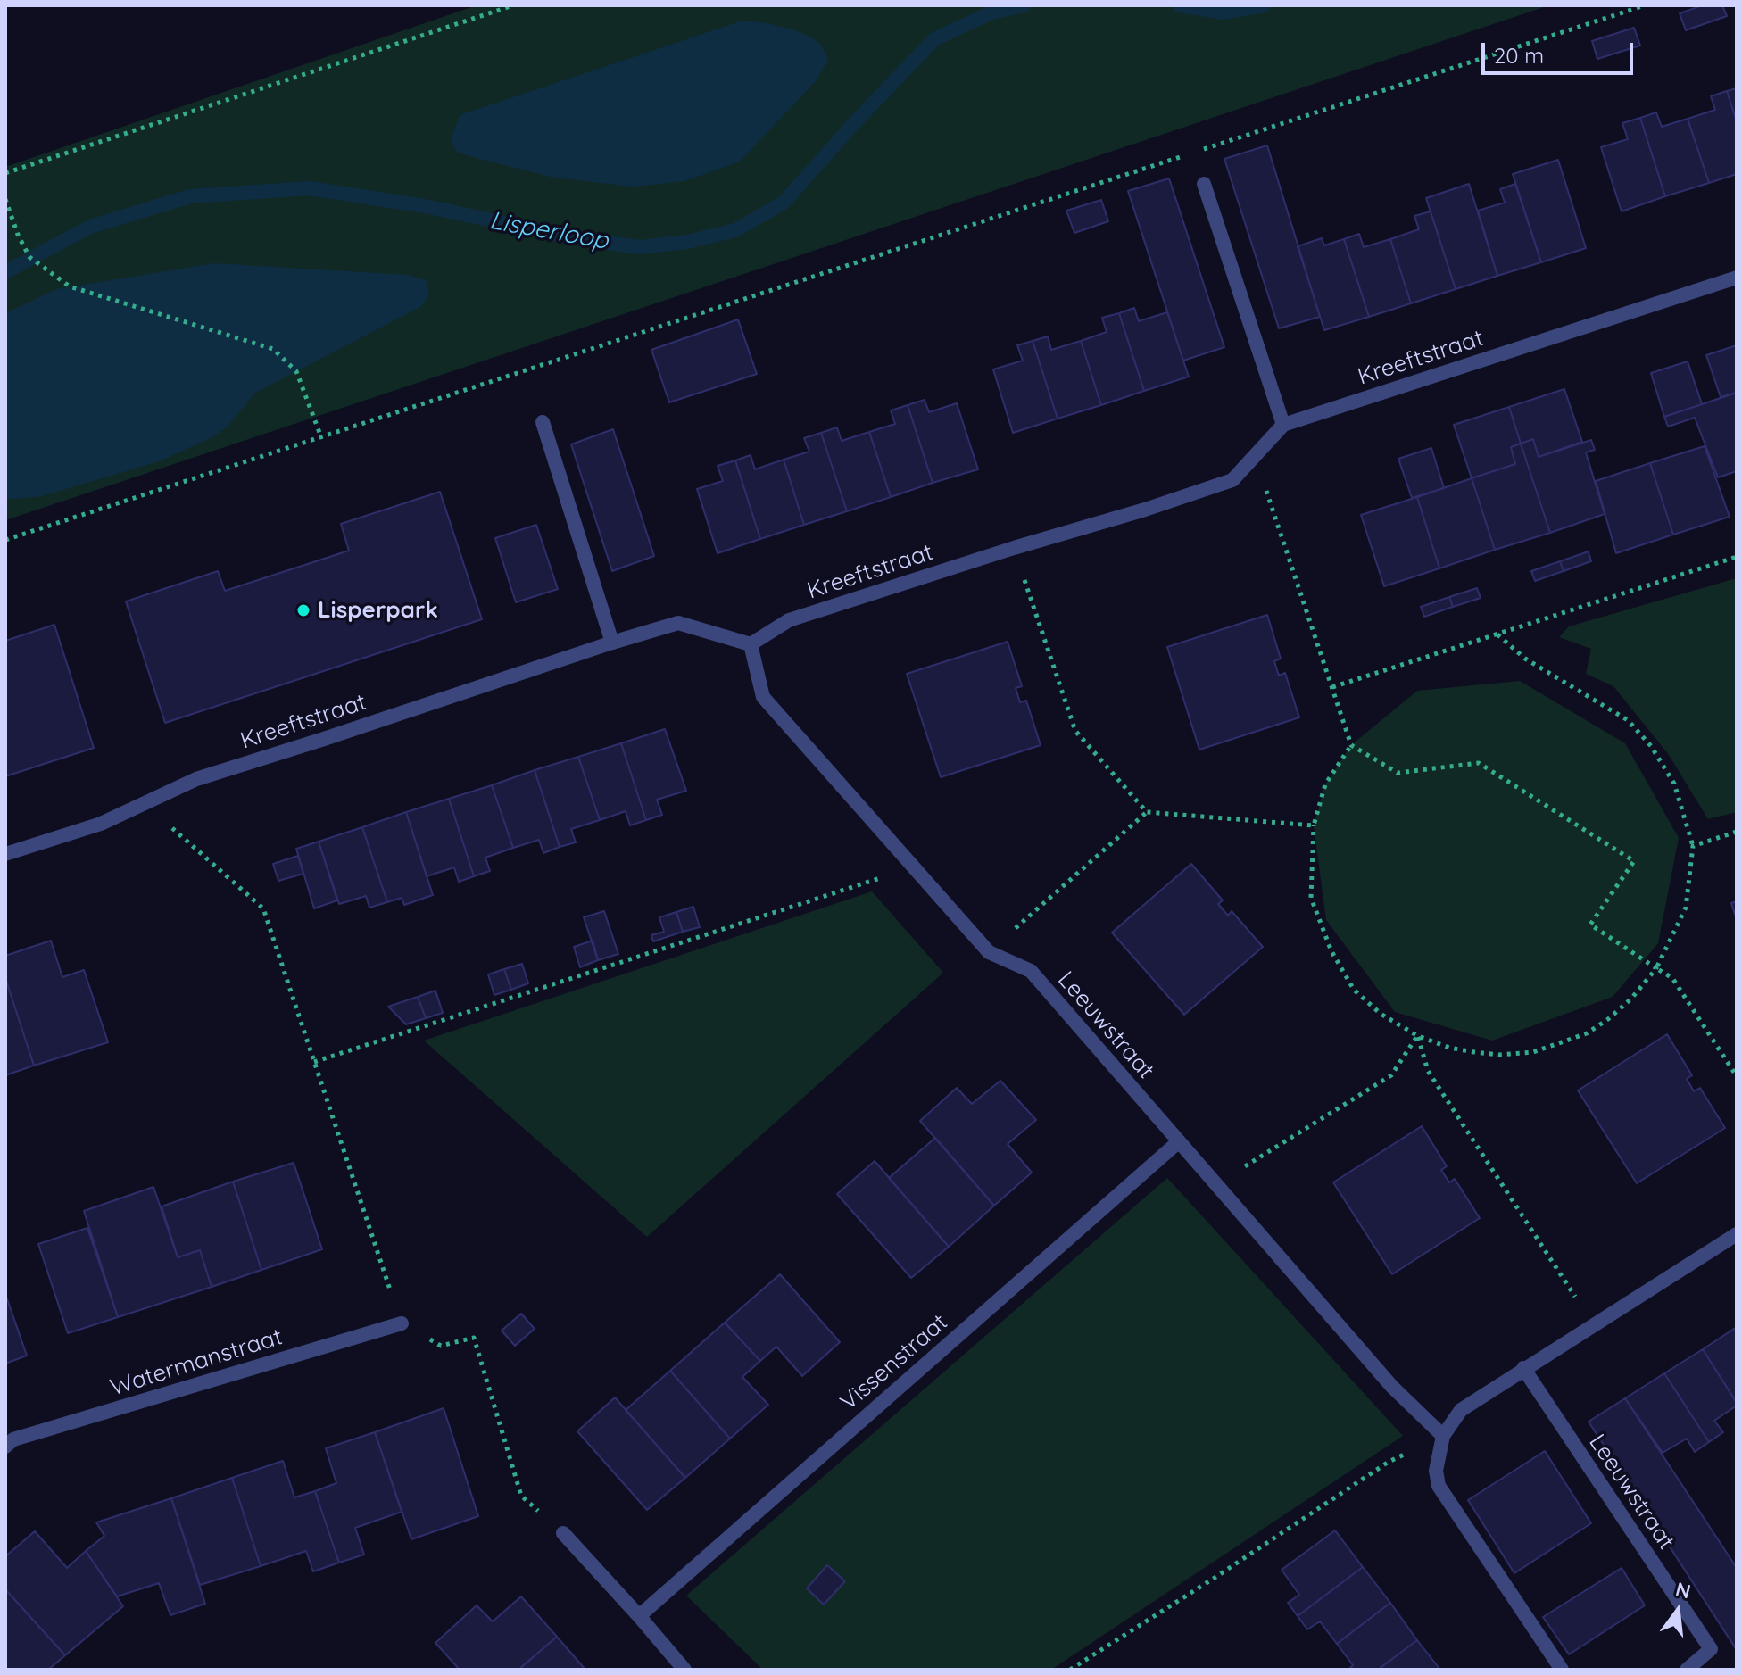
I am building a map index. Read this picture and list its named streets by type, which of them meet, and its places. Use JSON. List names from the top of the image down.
{
  "streets": {
    "street": [
      "Kreeftstraat",
      "Leeuwstraat",
      "Watermanstraat",
      "Vissenstraat"
    ]
  },
  "crossings": [
    ["Kreeftstraat", "Leeuwstraat"],
    ["Leeuwstraat", "Vissenstraat"]
  ],
  "water": ["Lisperloop"],
  "places": ["Lisperpark"],
  "scale_bar": "20 m",
  "north": "top"
}
